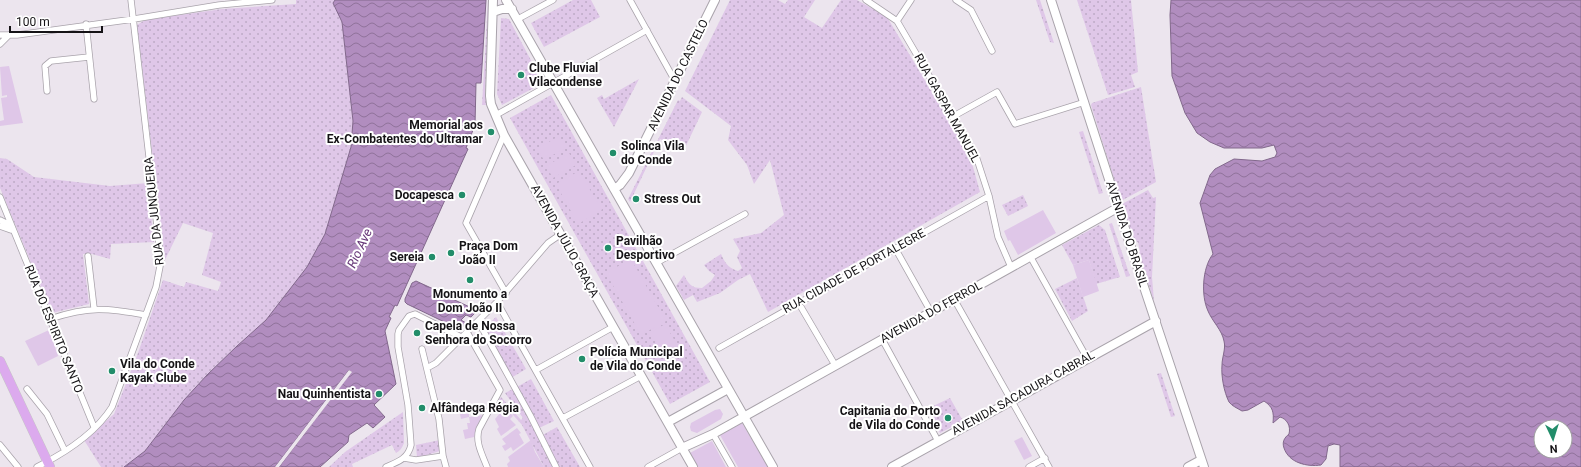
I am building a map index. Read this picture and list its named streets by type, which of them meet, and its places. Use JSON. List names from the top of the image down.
{
  "streets": {
    "street": [
      "AVENIDA DO CASTELO",
      "RUA GASPAR MANUEL",
      "RUA DA JUNQUEIRA",
      "AVENIDA DO BRASIL",
      "AVENIDA JÚLIO GRAÇA",
      "RUA CIDADE DE PORTALEGRE",
      "AVENIDA DO FERROL",
      "RUA DO ESPIRITO SANTO",
      "AVENIDA SACADURA CABRAL"
    ]
  },
  "crossings": [
    ["RUA GASPAR MANUEL", "RUA CIDADE DE PORTALEGRE"],
    ["RUA GASPAR MANUEL", "AVENIDA DO FERROL"],
    ["RUA DA JUNQUEIRA", "RUA DO ESPIRITO SANTO"],
    ["AVENIDA DO BRASIL", "AVENIDA DO FERROL"],
    ["AVENIDA DO BRASIL", "AVENIDA SACADURA CABRAL"]
  ],
  "water": ["Rio Ave"],
  "places": [
    "Clube Fluvial Vilacondense",
    "Memorial aos Ex-Combatentes do Ultramar",
    "Solinca Vila do Conde",
    "Docapesca",
    "Stress Out",
    "Pavilhão Desportivo",
    "Praça Dom João II",
    "Sereia",
    "Monumento a Dom João II",
    "Capela de Nossa Senhora do Socorro",
    "Polícia Municipal de Vila do Conde",
    "Vila do Conde Kayak Clube",
    "Nau Quinhentista",
    "Alfândega Régia",
    "Capitania do Porto de Vila do Conde"
  ],
  "scale_bar": "100 m",
  "north": "bottom"
}
